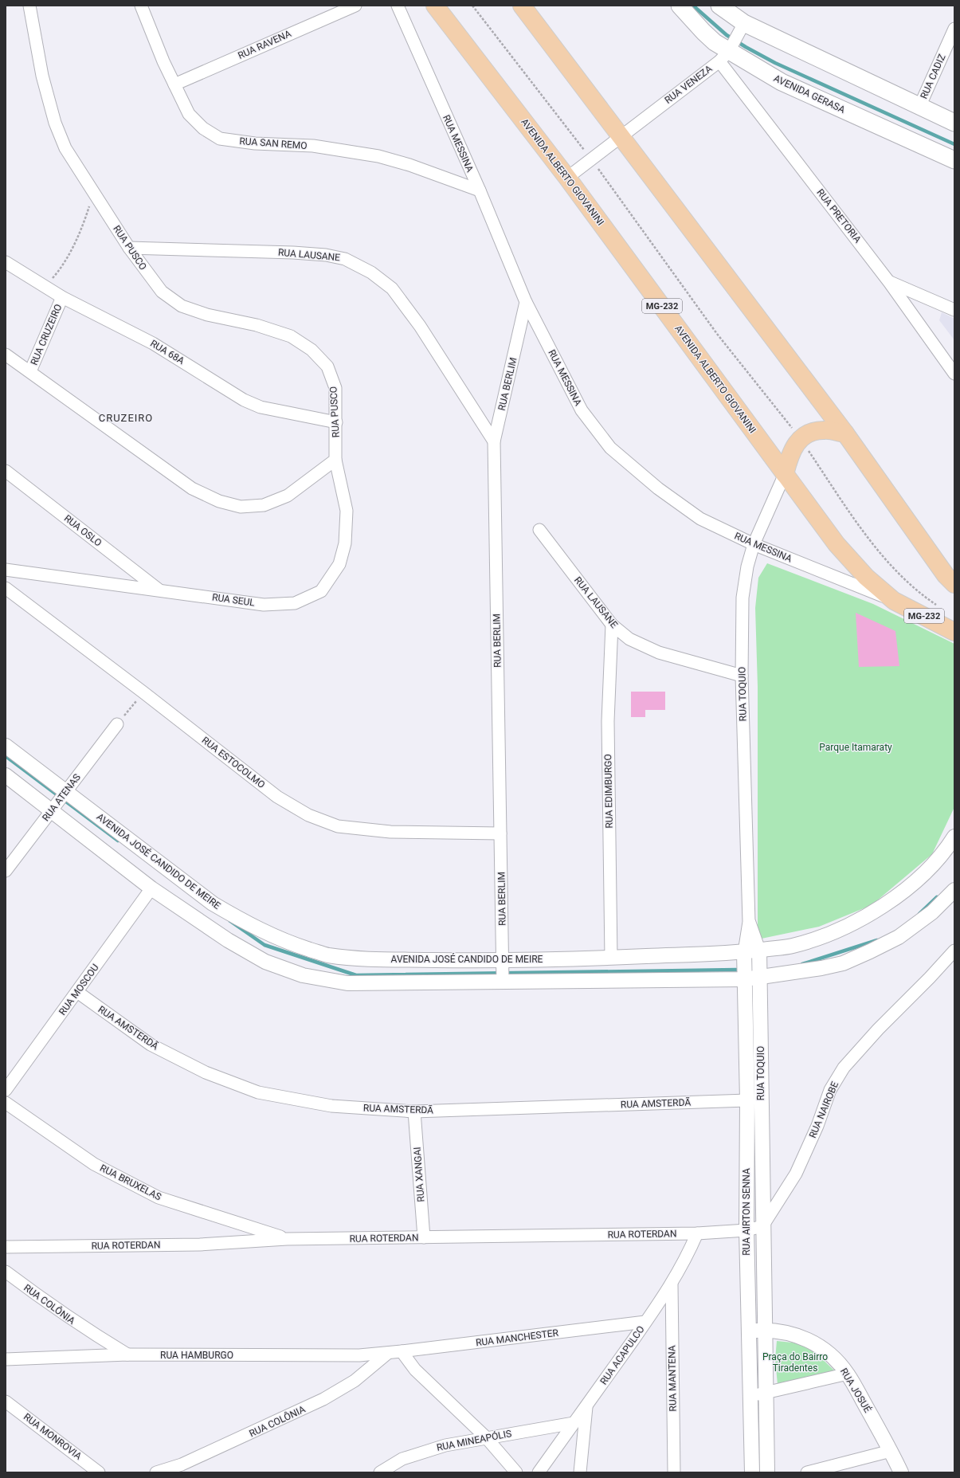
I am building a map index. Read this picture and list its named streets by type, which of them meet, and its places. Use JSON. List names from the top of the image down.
{
  "streets": {
    "main road": ["AVENIDA GERASA", "AVENIDA ALBERTO GIOVANINI", "MG-232"],
    "street": [
      "RUA RAVENA",
      "RUA CADIZ",
      "RUA VENEZA",
      "RUA SAN REMO",
      "RUA MESSINA",
      "RUA PRETORIA",
      "RUA PUSCO",
      "RUA LAUSANE",
      "RUA CRUZEIRO",
      "RUA 68A",
      "RUA BERLIM",
      "RUA OSLO",
      "RUA SEUL",
      "RUA TOQUIO",
      "RUA ESTOCOLMO",
      "RUA EDIMBURGO",
      "RUA ATENAS",
      "AVENIDA JOSÉ CANDIDO DE MEIRE",
      "RUA MOSCOU",
      "RUA AMSTERDÃ",
      "RUA NAIROBE",
      "RUA XANGAI",
      "RUA BRUXELAS",
      "RUA AIRTON SENNA",
      "RUA ROTERDAN",
      "RUA COLÔNIA",
      "RUA MANCHESTER",
      "RUA HAMBURGO",
      "RUA ACAPULCO",
      "RUA MANTENA",
      "RUA JOSUÉ",
      "RUA MONROVIA",
      "RUA MINEAPÓLIS"
    ]
  },
  "crossings": [
    ["RUA RAVENA", "RUA SAN REMO"],
    ["RUA CADIZ", "AVENIDA GERASA"],
    ["RUA VENEZA", "AVENIDA GERASA"],
    ["RUA VENEZA", "AVENIDA ALBERTO GIOVANINI"],
    ["RUA VENEZA", "RUA PRETORIA"],
    ["AVENIDA GERASA", "RUA PRETORIA"],
    ["RUA SAN REMO", "RUA MESSINA"],
    ["RUA MESSINA", "AVENIDA ALBERTO GIOVANINI"],
    ["RUA MESSINA", "RUA BERLIM"],
    ["RUA MESSINA", "RUA TOQUIO"],
    ["AVENIDA ALBERTO GIOVANINI", "RUA TOQUIO"],
    ["RUA PUSCO", "RUA LAUSANE"],
    ["RUA PUSCO", "RUA 68A"],
    ["RUA PUSCO", "RUA SEUL"],
    ["RUA LAUSANE", "RUA BERLIM"],
    ["RUA LAUSANE", "RUA TOQUIO"],
    ["RUA LAUSANE", "RUA EDIMBURGO"],
    ["RUA CRUZEIRO", "RUA 68A"],
    ["RUA BERLIM", "RUA ESTOCOLMO"],
    ["RUA BERLIM", "AVENIDA JOSÉ CANDIDO DE MEIRE"],
    ["RUA OSLO", "RUA SEUL"],
    ["RUA TOQUIO", "AVENIDA JOSÉ CANDIDO DE MEIRE"],
    ["RUA TOQUIO", "RUA NAIROBE"],
    ["RUA TOQUIO", "RUA AIRTON SENNA"],
    ["RUA TOQUIO", "RUA ROTERDAN"],
    ["RUA EDIMBURGO", "AVENIDA JOSÉ CANDIDO DE MEIRE"],
    ["RUA ATENAS", "AVENIDA JOSÉ CANDIDO DE MEIRE"],
    ["AVENIDA JOSÉ CANDIDO DE MEIRE", "RUA MOSCOU"],
    ["AVENIDA JOSÉ CANDIDO DE MEIRE", "RUA AIRTON SENNA"],
    ["RUA MOSCOU", "RUA AMSTERDÃ"],
    ["RUA AMSTERDÃ", "RUA XANGAI"],
    ["RUA AMSTERDÃ", "RUA AIRTON SENNA"],
    ["RUA NAIROBE", "RUA AIRTON SENNA"],
    ["RUA NAIROBE", "RUA ROTERDAN"],
    ["RUA XANGAI", "RUA ROTERDAN"],
    ["RUA BRUXELAS", "RUA ROTERDAN"],
    ["RUA AIRTON SENNA", "RUA ROTERDAN"],
    ["RUA AIRTON SENNA", "RUA JOSUÉ"],
    ["RUA ROTERDAN", "RUA ACAPULCO"],
    ["RUA COLÔNIA", "RUA MANCHESTER"],
    ["RUA COLÔNIA", "RUA HAMBURGO"],
    ["RUA MANCHESTER", "RUA HAMBURGO"],
    ["RUA MANCHESTER", "RUA ACAPULCO"],
    ["RUA ACAPULCO", "RUA MANTENA"],
    ["RUA ACAPULCO", "RUA MINEAPÓLIS"]
  ],
  "districts": ["CRUZEIRO"],
  "parks": ["Parque Itamaraty", "Praça do Bairro Tiradentes"]
}
